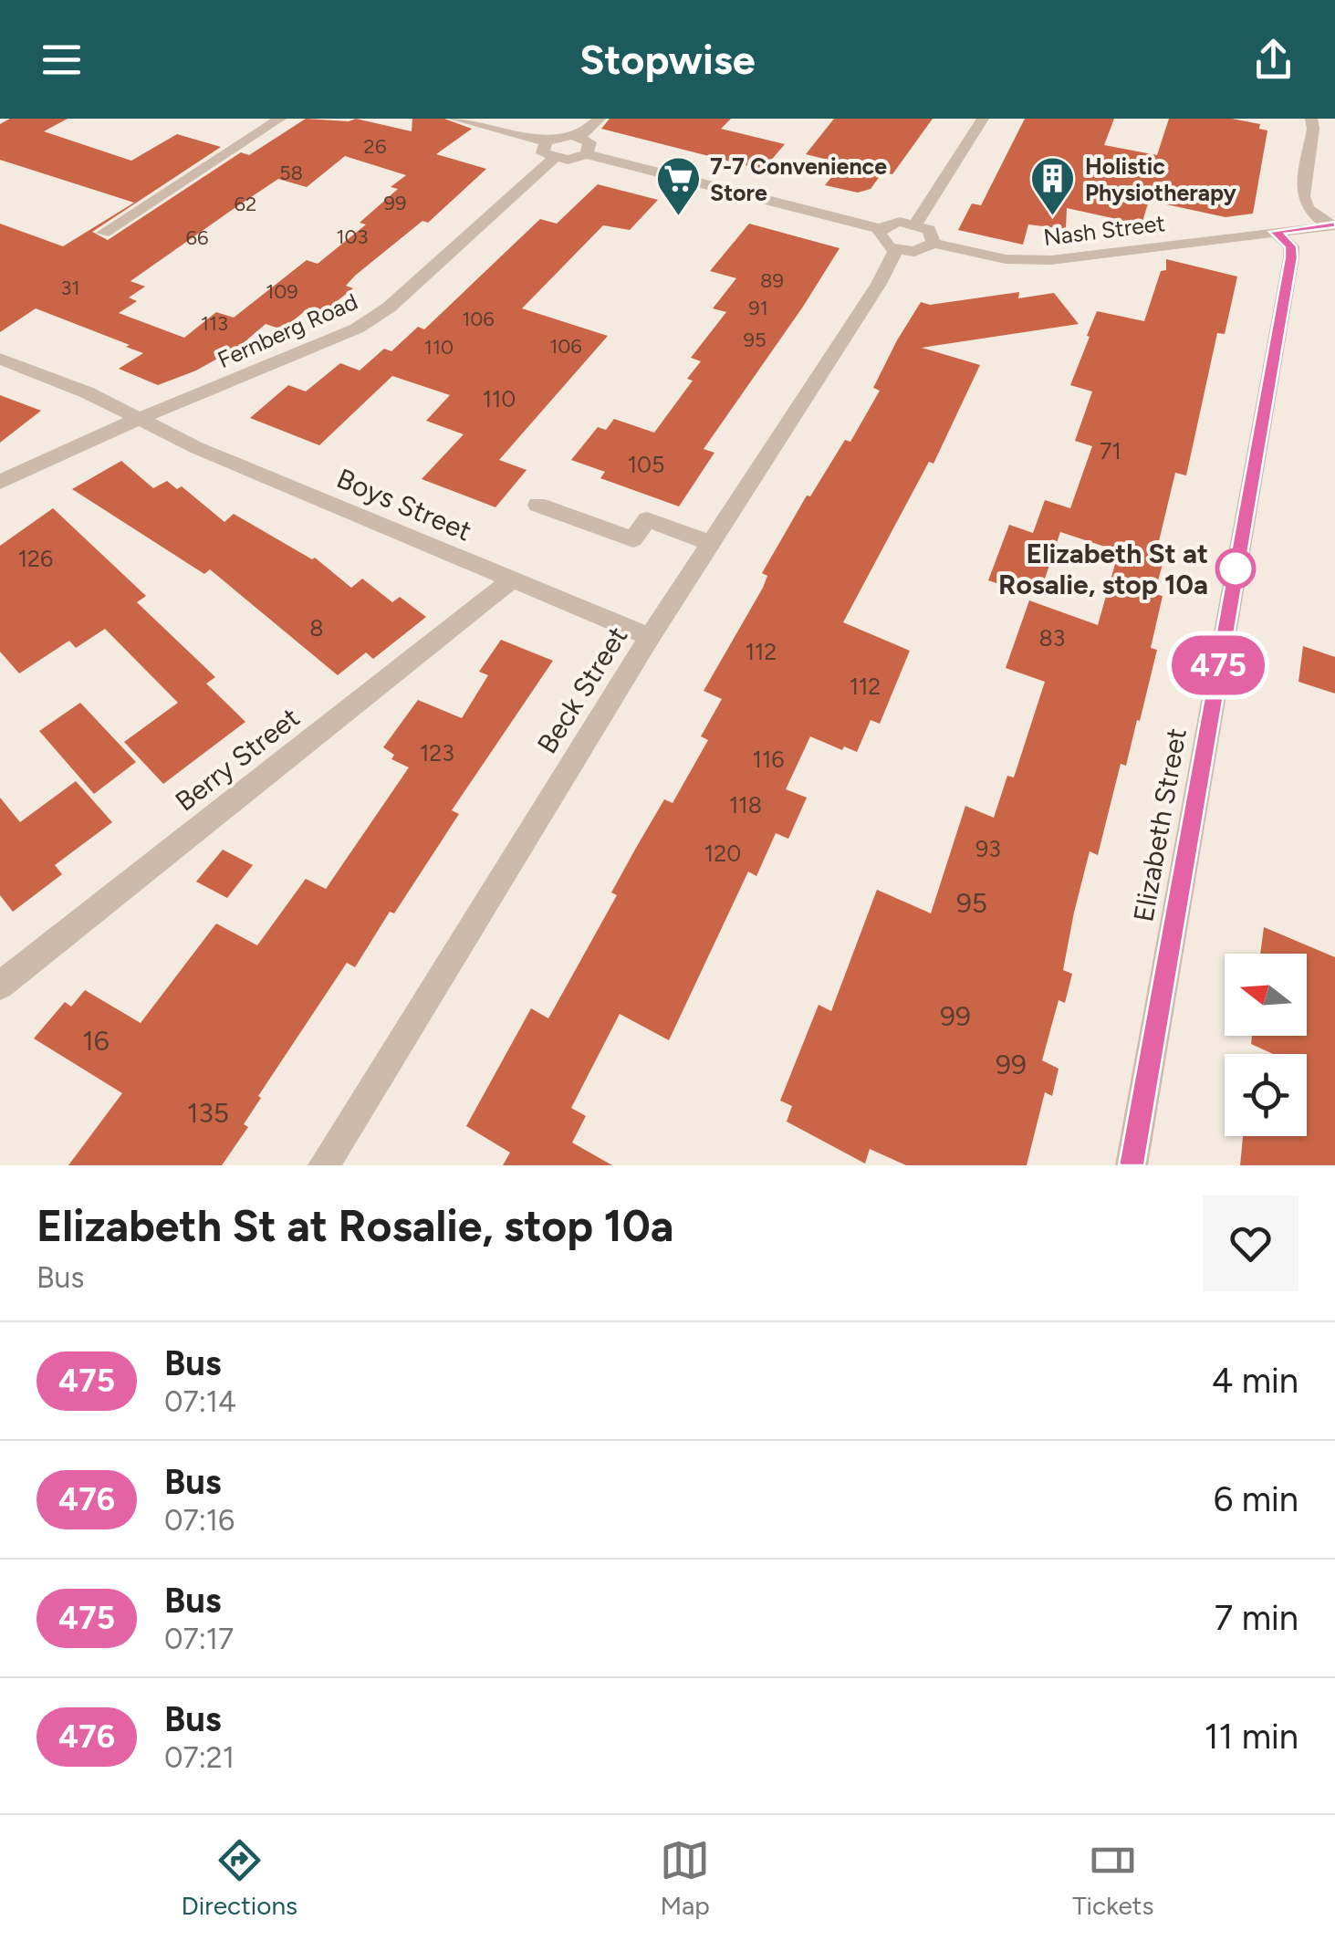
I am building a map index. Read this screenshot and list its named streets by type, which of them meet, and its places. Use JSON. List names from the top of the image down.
{
  "streets": {
    "street": [
      "Nash Street",
      "Fernberg Road",
      "Boys Street",
      "Beck Street",
      "Berry Street",
      "Elizabeth Street"
    ]
  },
  "crossings": [
    ["Nash Street", "Elizabeth Street"],
    ["Fernberg Road", "Boys Street"],
    ["Boys Street", "Beck Street"],
    ["Boys Street", "Berry Street"]
  ],
  "places": {
    "supermarket": ["7-7 Convenience Store"],
    "building": ["Holistic Physiotherapy"],
    "other": ["Elizabeth St at Rosalie, stop 10a"]
  },
  "lines": ["bus line 475"],
  "house_numbers": [
    "26",
    "58",
    "99",
    "62",
    "103",
    "66",
    "89",
    "31",
    "109",
    "91",
    "106",
    "113",
    "95",
    "106",
    "110",
    "110",
    "71",
    "105",
    "126",
    "8",
    "83",
    "112",
    "112",
    "123",
    "116",
    "118",
    "93",
    "120",
    "95",
    "99",
    "16",
    "99",
    "135"
  ],
  "north": "left",
  "page": {
    "header": "Stopwise",
    "on_map": "475",
    "heading": ["Elizabeth St at Rosalie, stop 10a", "Bus"],
    "list": [
      {
        "mark": "475",
        "name": "Bus",
        "note": "07:14",
        "value": "4 min"
      },
      {
        "mark": "476",
        "name": "Bus",
        "note": "07:16",
        "value": "6 min"
      },
      {
        "mark": "475",
        "name": "Bus",
        "note": "07:17",
        "value": "7 min"
      },
      {
        "mark": "476",
        "name": "Bus",
        "note": "07:21",
        "value": "11 min"
      }
    ],
    "tabs": ["Directions", "Map", "Tickets"]
  }
}
